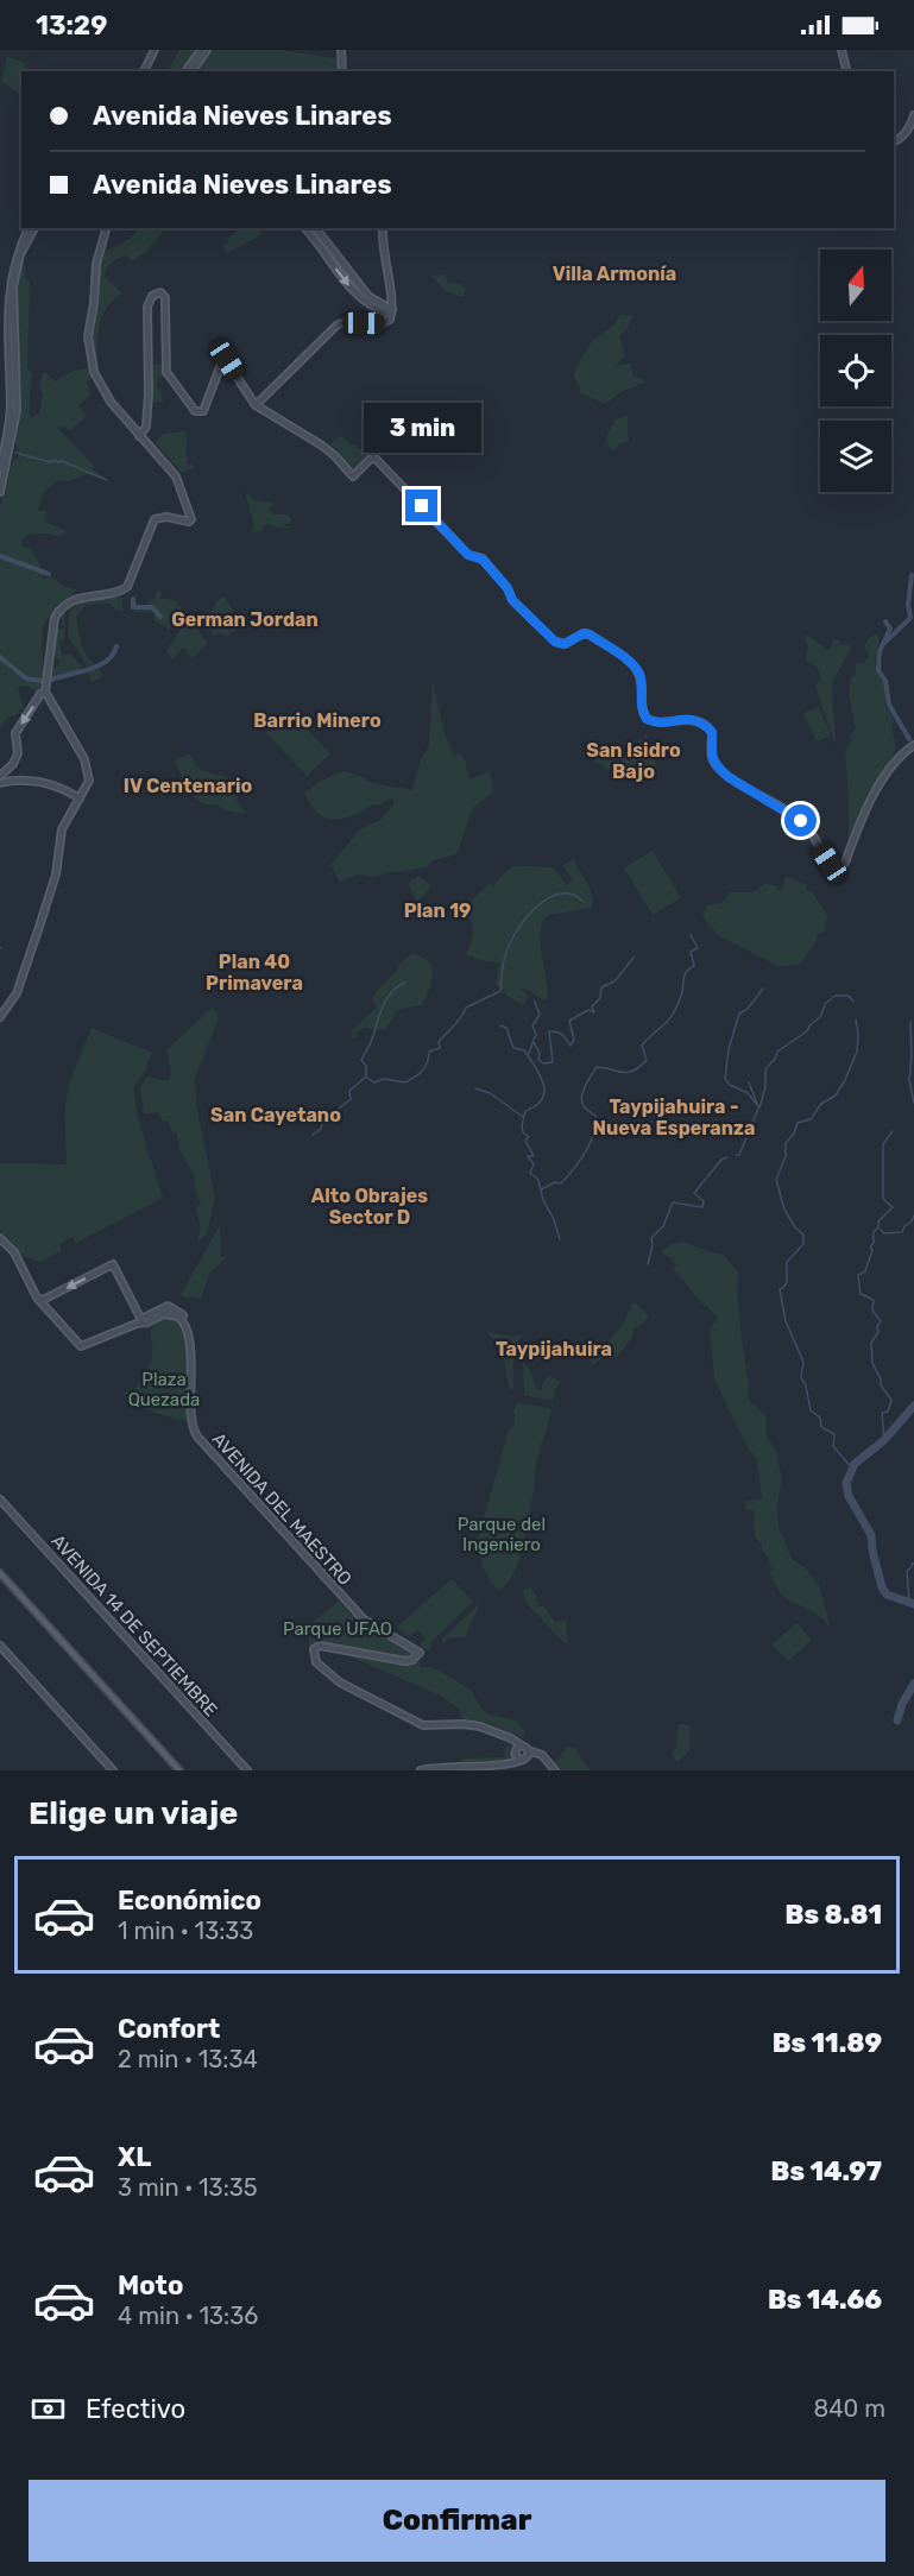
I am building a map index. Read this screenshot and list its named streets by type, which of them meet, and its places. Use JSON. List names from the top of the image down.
{
  "streets": {
    "main road": ["AVENIDA DEL MAESTRO", "AVENIDA 14 DE SEPTIEMBRE"]
  },
  "districts": [
    "Villa Armonía",
    "German Jordan",
    "Barrio Minero",
    "San Isidro Bajo",
    "IV Centenario",
    "Plan 19",
    "Plan 40 Primavera",
    "Taypijahuira - Nueva Esperanza",
    "San Cayetano",
    "Alto Obrajes Sector D",
    "Taypijahuira"
  ],
  "parks": ["Plaza Quezada", "Parque del Ingeniero", "Parque UFAO"],
  "north": "top",
  "page": {
    "status": "13:29",
    "banner": ["Avenida Nieves Linares", "Avenida Nieves Linares"],
    "bubble": "3 min",
    "heading": "Elige un viaje",
    "list": [
      {
        "name": "Económico",
        "note": "1 min · 13:33",
        "value": "Bs 8.81"
      },
      {
        "name": "Confort",
        "note": "2 min · 13:34",
        "value": "Bs 11.89"
      },
      {
        "name": "XL",
        "note": "3 min · 13:35",
        "value": "Bs 14.97"
      },
      {
        "name": "Moto",
        "note": "4 min · 13:36",
        "value": "Bs 14.66"
      }
    ],
    "pay": ["Efectivo", "840 m"],
    "buttons": "Confirmar"
  }
}
